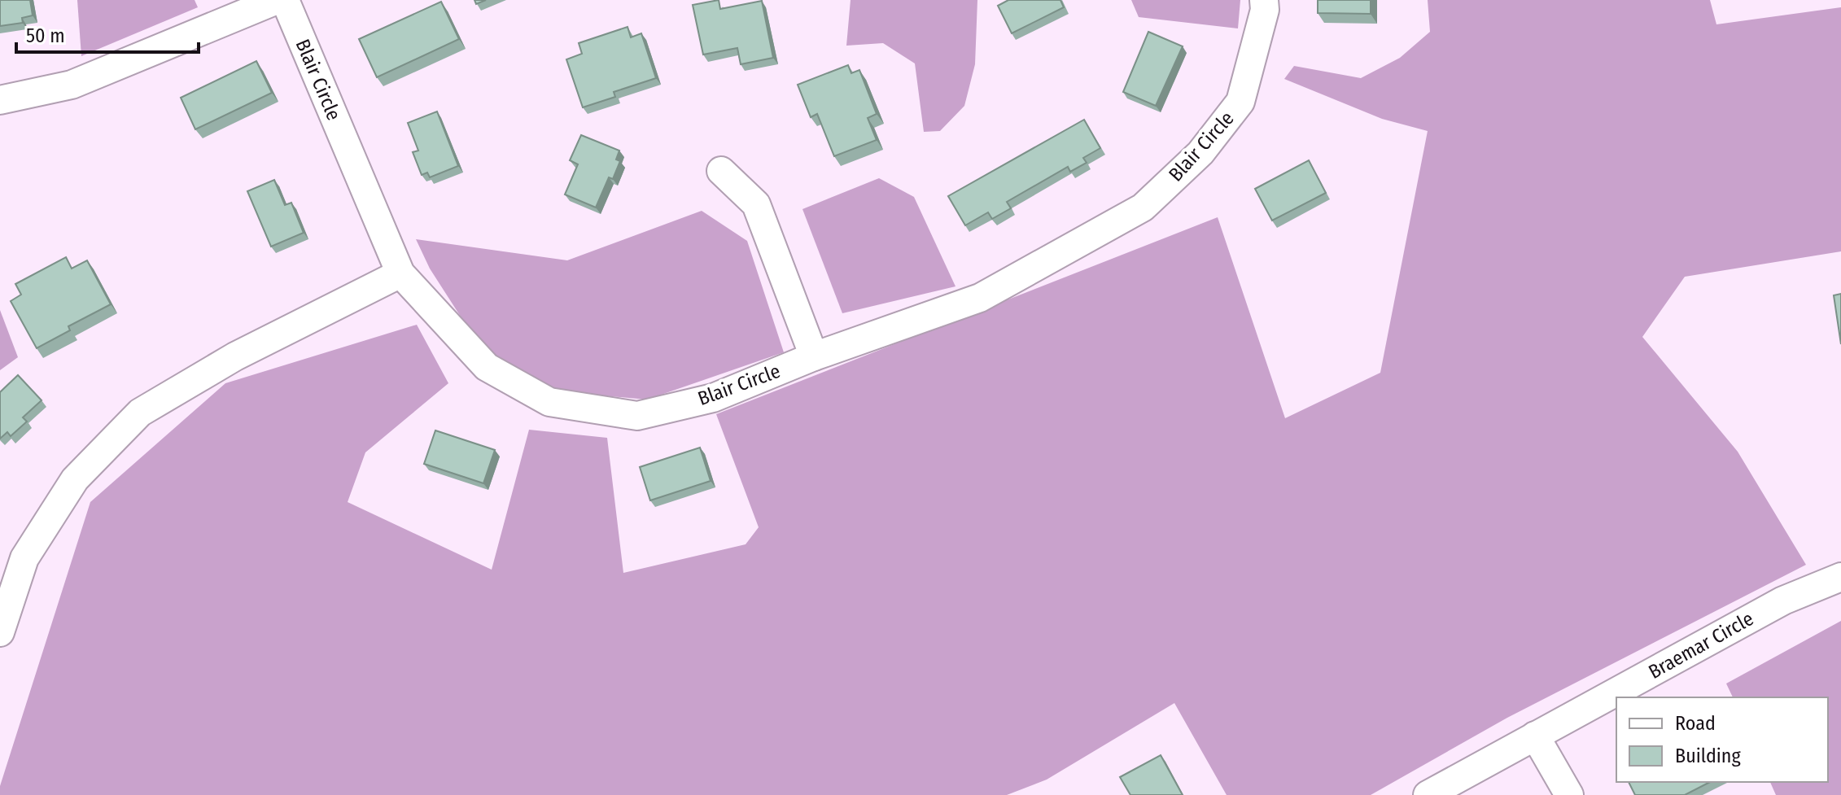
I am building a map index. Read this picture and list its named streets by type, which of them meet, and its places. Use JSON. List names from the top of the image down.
{
  "streets": {
    "street": ["Blair Circle", "Braemar Circle"]
  },
  "legend": ["Road", "Building"],
  "scale_bar": "50 m"
}
